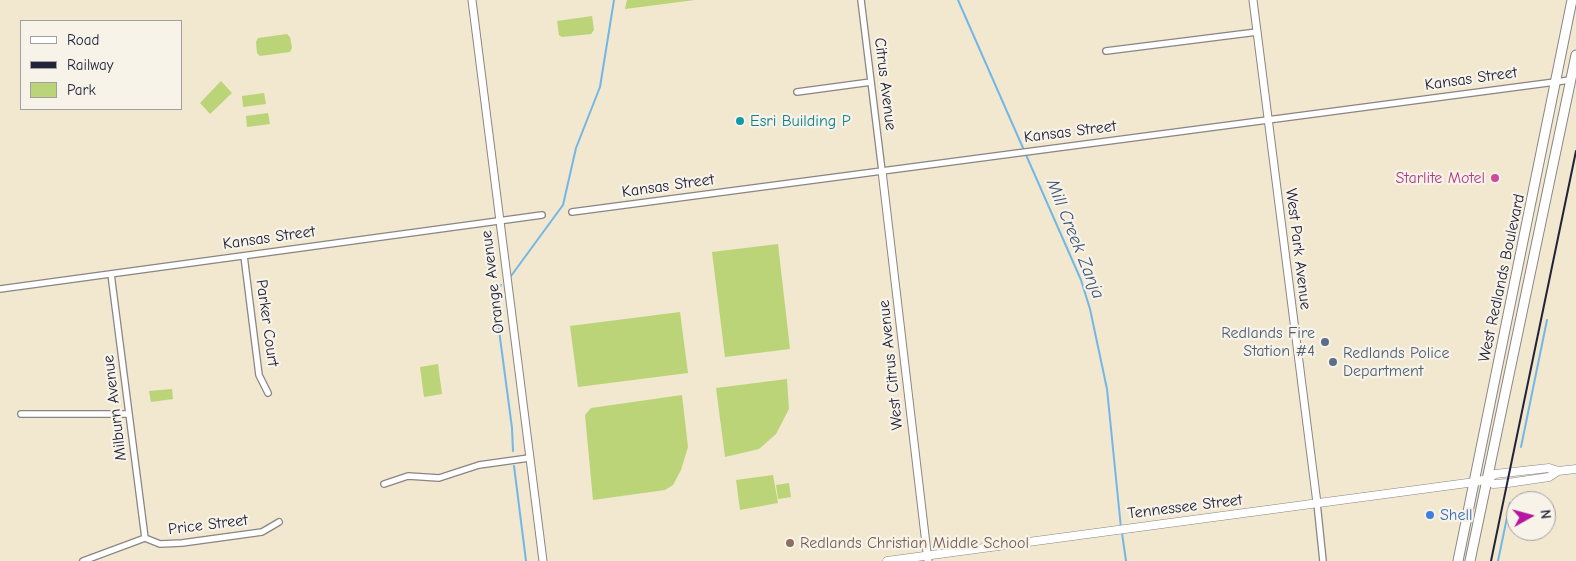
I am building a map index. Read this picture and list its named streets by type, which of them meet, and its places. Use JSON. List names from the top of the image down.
{
  "streets": {
    "main road": ["West Redlands Boulevard", "Tennessee Street"],
    "street": [
      "Kansas Street",
      "Citrus Avenue",
      "West Park Avenue",
      "Orange Avenue",
      "Parker Court",
      "West Citrus Avenue",
      "Milburn Avenue",
      "Price Street"
    ]
  },
  "crossings": [
    ["Kansas Street", "Citrus Avenue"],
    ["Kansas Street", "West Park Avenue"],
    ["Kansas Street", "West Redlands Boulevard"],
    ["Kansas Street", "Orange Avenue"],
    ["Kansas Street", "Parker Court"],
    ["Kansas Street", "West Citrus Avenue"],
    ["Kansas Street", "Milburn Avenue"],
    ["Citrus Avenue", "West Citrus Avenue"],
    ["West Park Avenue", "Tennessee Street"],
    ["West Redlands Boulevard", "Tennessee Street"],
    ["West Citrus Avenue", "Tennessee Street"],
    ["Milburn Avenue", "Price Street"]
  ],
  "water": ["Mill Creek Zanja"],
  "places": [
    "Esri Building P",
    "Starlite Motel",
    "Redlands Fire Station #4",
    "Redlands Police Department",
    "Shell",
    "Redlands Christian Middle School"
  ],
  "legend": ["Road", "Railway", "Park"],
  "north": "right"
}
